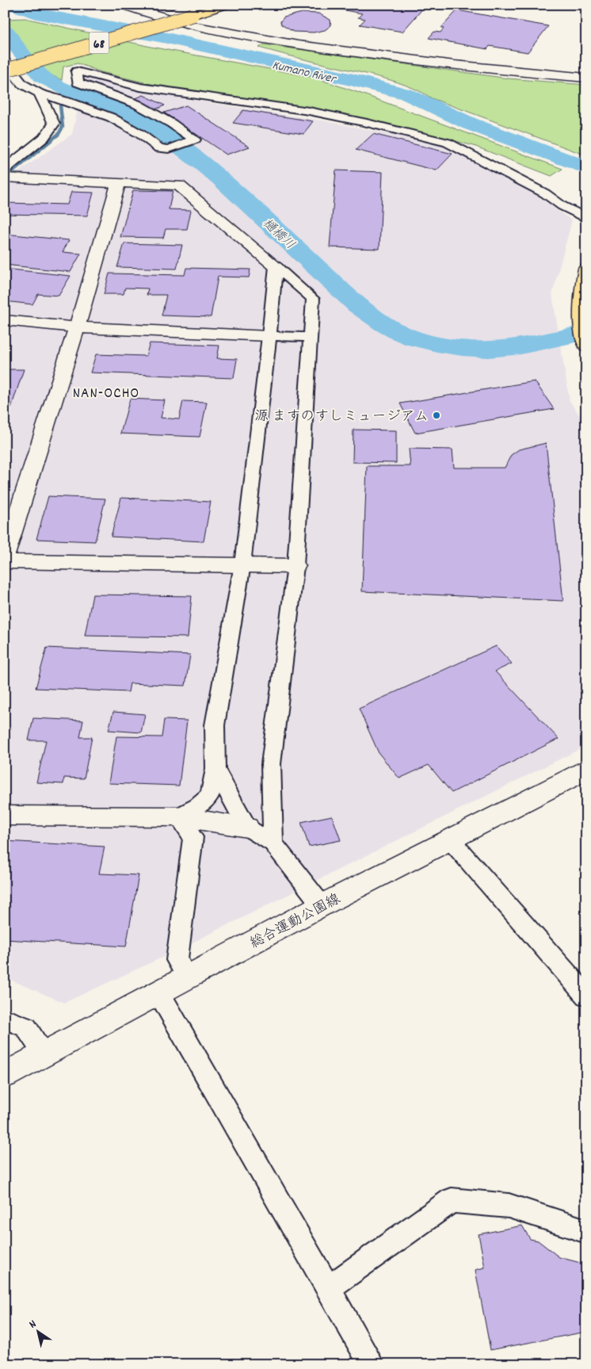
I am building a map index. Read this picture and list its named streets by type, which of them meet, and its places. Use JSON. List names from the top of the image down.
{
  "streets": {
    "main road": ["68"],
    "street": ["総合運動公園線"]
  },
  "districts": ["NAN-OCHO"],
  "water": ["Kumano River", "樋橋川"],
  "places": ["源 ますのすしミュージアム"],
  "north": "top left"
}
